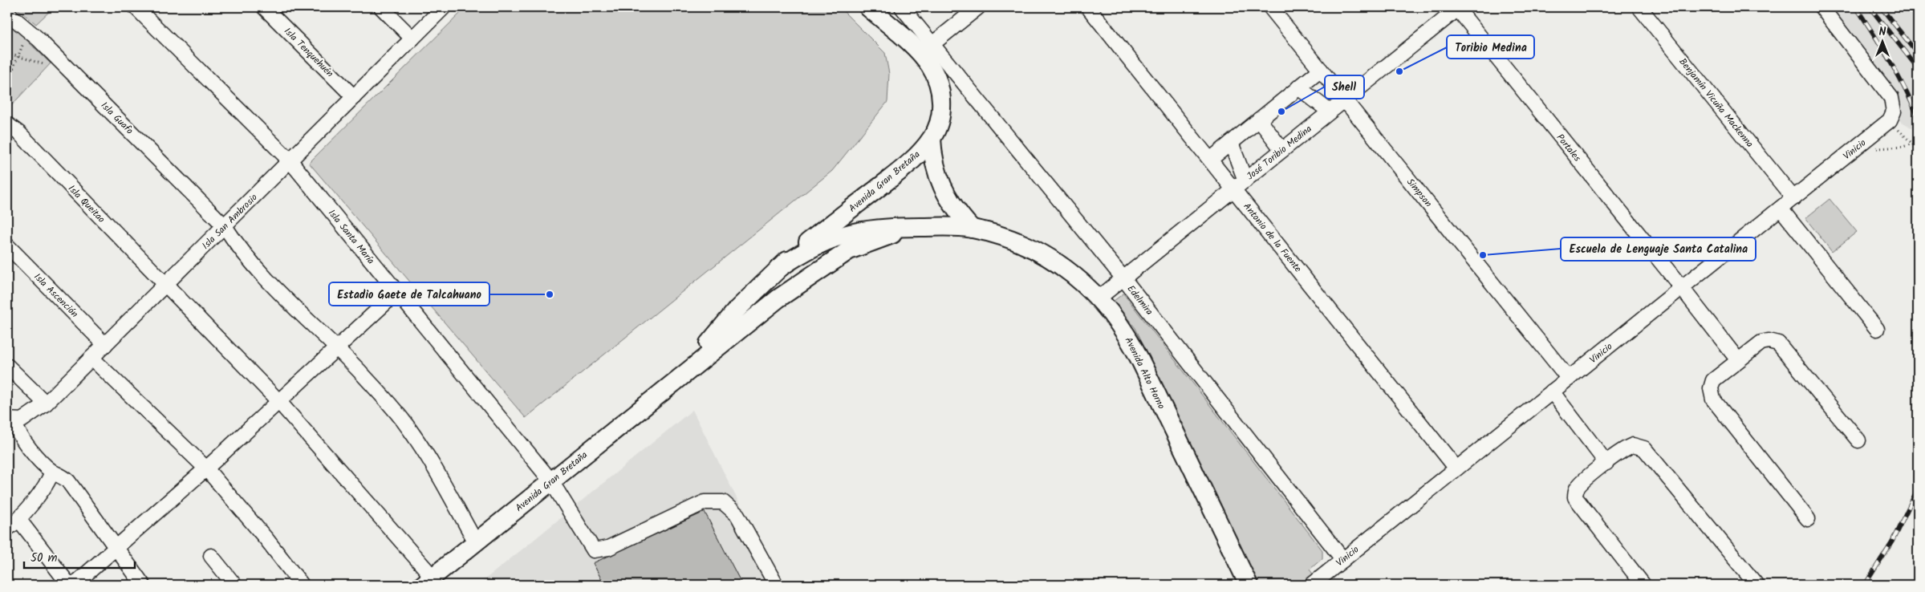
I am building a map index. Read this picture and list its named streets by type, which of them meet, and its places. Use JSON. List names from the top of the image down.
{
  "streets": {
    "main road": ["Avenida Gran Bretaña", "Avenida Alto Horno"],
    "street": [
      "Isla Tenquehuén",
      "Benjamín Vicuña Mackenna",
      "Isla Guafo",
      "Portales",
      "Vinicio",
      "José Toribio Medina",
      "Simpson",
      "Isla Queitao",
      "Isla San Ambrosio",
      "Isla Santa María",
      "Antonio de la Fuente",
      "Isla Ascención",
      "Edelmira"
    ]
  },
  "crossings": [
    ["Isla Tenquehuén", "Isla San Ambrosio"],
    ["Benjamín Vicuña Mackenna", "Vinicio"],
    ["Isla Guafo", "Avenida Gran Bretaña"],
    ["Isla Guafo", "Isla San Ambrosio"],
    ["Portales", "Vinicio"],
    ["Portales", "José Toribio Medina"],
    ["Vinicio", "Simpson"],
    ["Vinicio", "Antonio de la Fuente"],
    ["Vinicio", "Edelmira"],
    ["José Toribio Medina", "Simpson"],
    ["José Toribio Medina", "Antonio de la Fuente"],
    ["José Toribio Medina", "Edelmira"],
    ["José Toribio Medina", "Avenida Alto Horno"],
    ["Avenida Gran Bretaña", "Isla Queitao"],
    ["Avenida Gran Bretaña", "Isla Santa María"],
    ["Avenida Gran Bretaña", "Avenida Alto Horno"],
    ["Isla Queitao", "Isla San Ambrosio"],
    ["Isla San Ambrosio", "Isla Santa María"],
    ["Isla San Ambrosio", "Isla Ascención"]
  ],
  "places": [
    "Toribio Medina",
    "Shell",
    "Escuela de Lenguaje Santa Catalina",
    "Estadio Gaete de Talcahuano"
  ],
  "scale_bar": "50 m",
  "north": "top"
}
